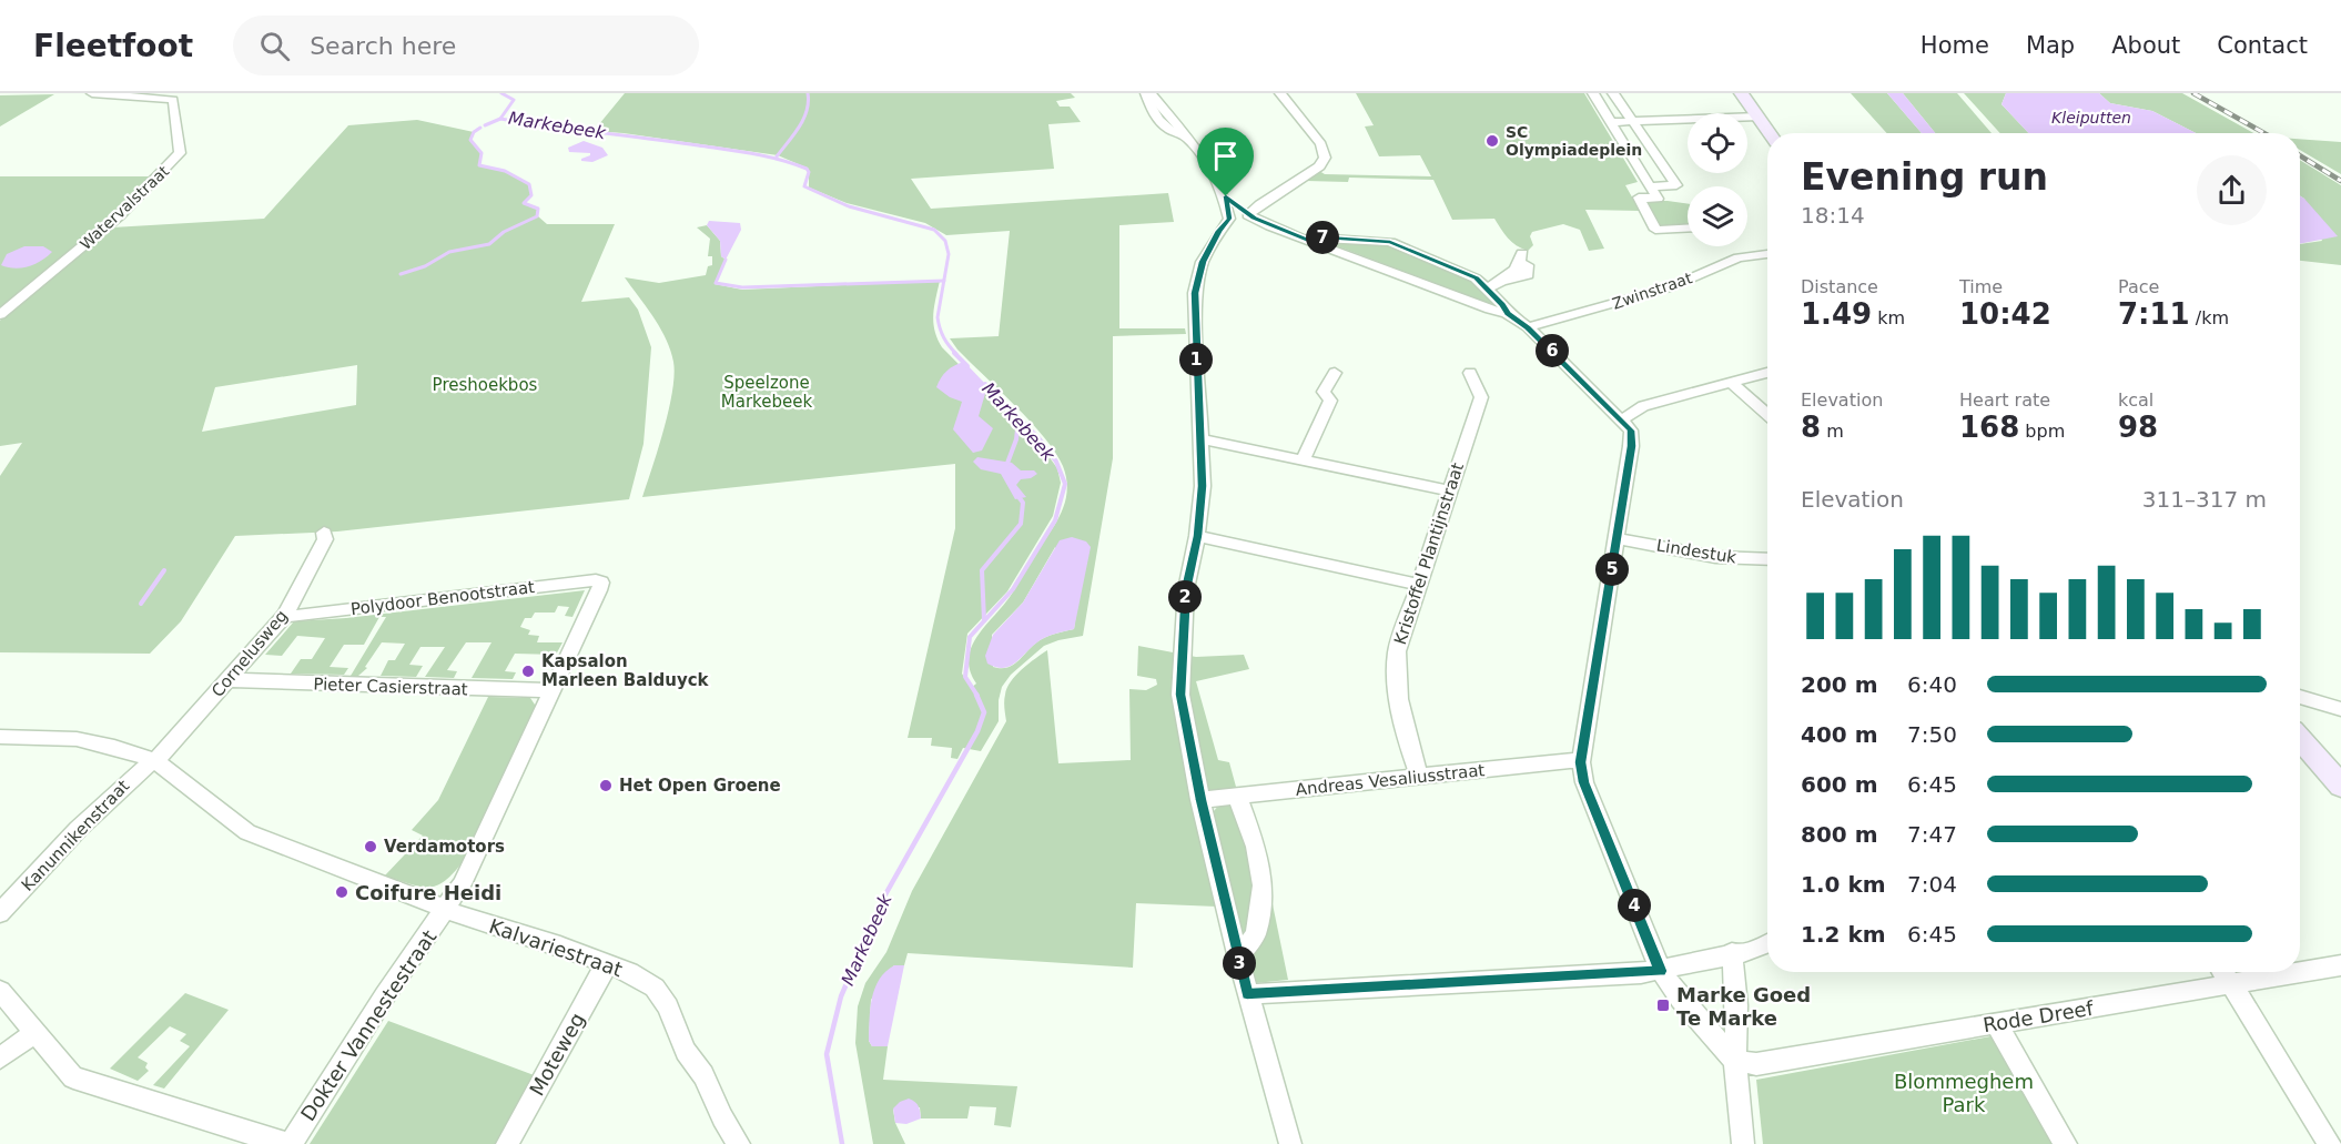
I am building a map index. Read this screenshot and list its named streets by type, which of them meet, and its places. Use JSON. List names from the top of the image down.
{
  "streets": {
    "street": [
      "Watervalstraat",
      "Zwinstraat",
      "Lindestuk",
      "Kristoffel Plantijnstraat",
      "Polydoor Benootstraat",
      "Cornelusweg",
      "Pieter Casierstraat",
      "Andreas Vesaliusstraat",
      "Kanunnikenstraat",
      "Kalvariestraat",
      "Rode Dreef",
      "Dokter Vannestestraat",
      "Moteweg"
    ]
  },
  "crossings": [
    ["Kristoffel Plantijnstraat", "Andreas Vesaliusstraat"],
    ["Polydoor Benootstraat", "Cornelusweg"],
    ["Polydoor Benootstraat", "Pieter Casierstraat"],
    ["Cornelusweg", "Pieter Casierstraat"],
    ["Cornelusweg", "Kanunnikenstraat"],
    ["Cornelusweg", "Kalvariestraat"],
    ["Kanunnikenstraat", "Kalvariestraat"],
    ["Kalvariestraat", "Dokter Vannestestraat"],
    ["Kalvariestraat", "Moteweg"]
  ],
  "water": ["Kleiputten", "Markebeek"],
  "parks": ["Speelzone Markebeek", "Preshoekbos", "Blommeghem Park"],
  "places": {
    "other": [
      "SC Olympiadeplein",
      "Kapsalon Marleen Balduyck",
      "Het Open Groene",
      "Verdamotors",
      "Coifure Heidi"
    ],
    "transit": ["Marke Goed Te Marke"]
  },
  "page": {
    "header": "Fleetfoot",
    "search": "Search here",
    "nav": [
      "Home",
      "Map",
      "About",
      "Contact"
    ],
    "heading": ["Evening run", "18:14"],
    "pins": [
      "7",
      "6",
      "1",
      "5",
      "2",
      "4",
      "3"
    ],
    "stats": [
      ["Distance", "1.49 km"],
      ["Time", "10:42"],
      ["Pace", "7:11 /km"],
      ["Elevation", "8 m"],
      ["Heart rate", "168 bpm"],
      ["kcal", "98"]
    ],
    "chart": ["Elevation", "311–317 m"],
    "list": [
      {
        "name": "200 m",
        "note": "6:40"
      },
      {
        "name": "400 m",
        "note": "7:50"
      },
      {
        "name": "600 m",
        "note": "6:45"
      },
      {
        "name": "800 m",
        "note": "7:47"
      },
      {
        "name": "1.0 km",
        "note": "7:04"
      },
      {
        "name": "1.2 km",
        "note": "6:45"
      }
    ]
  }
}
